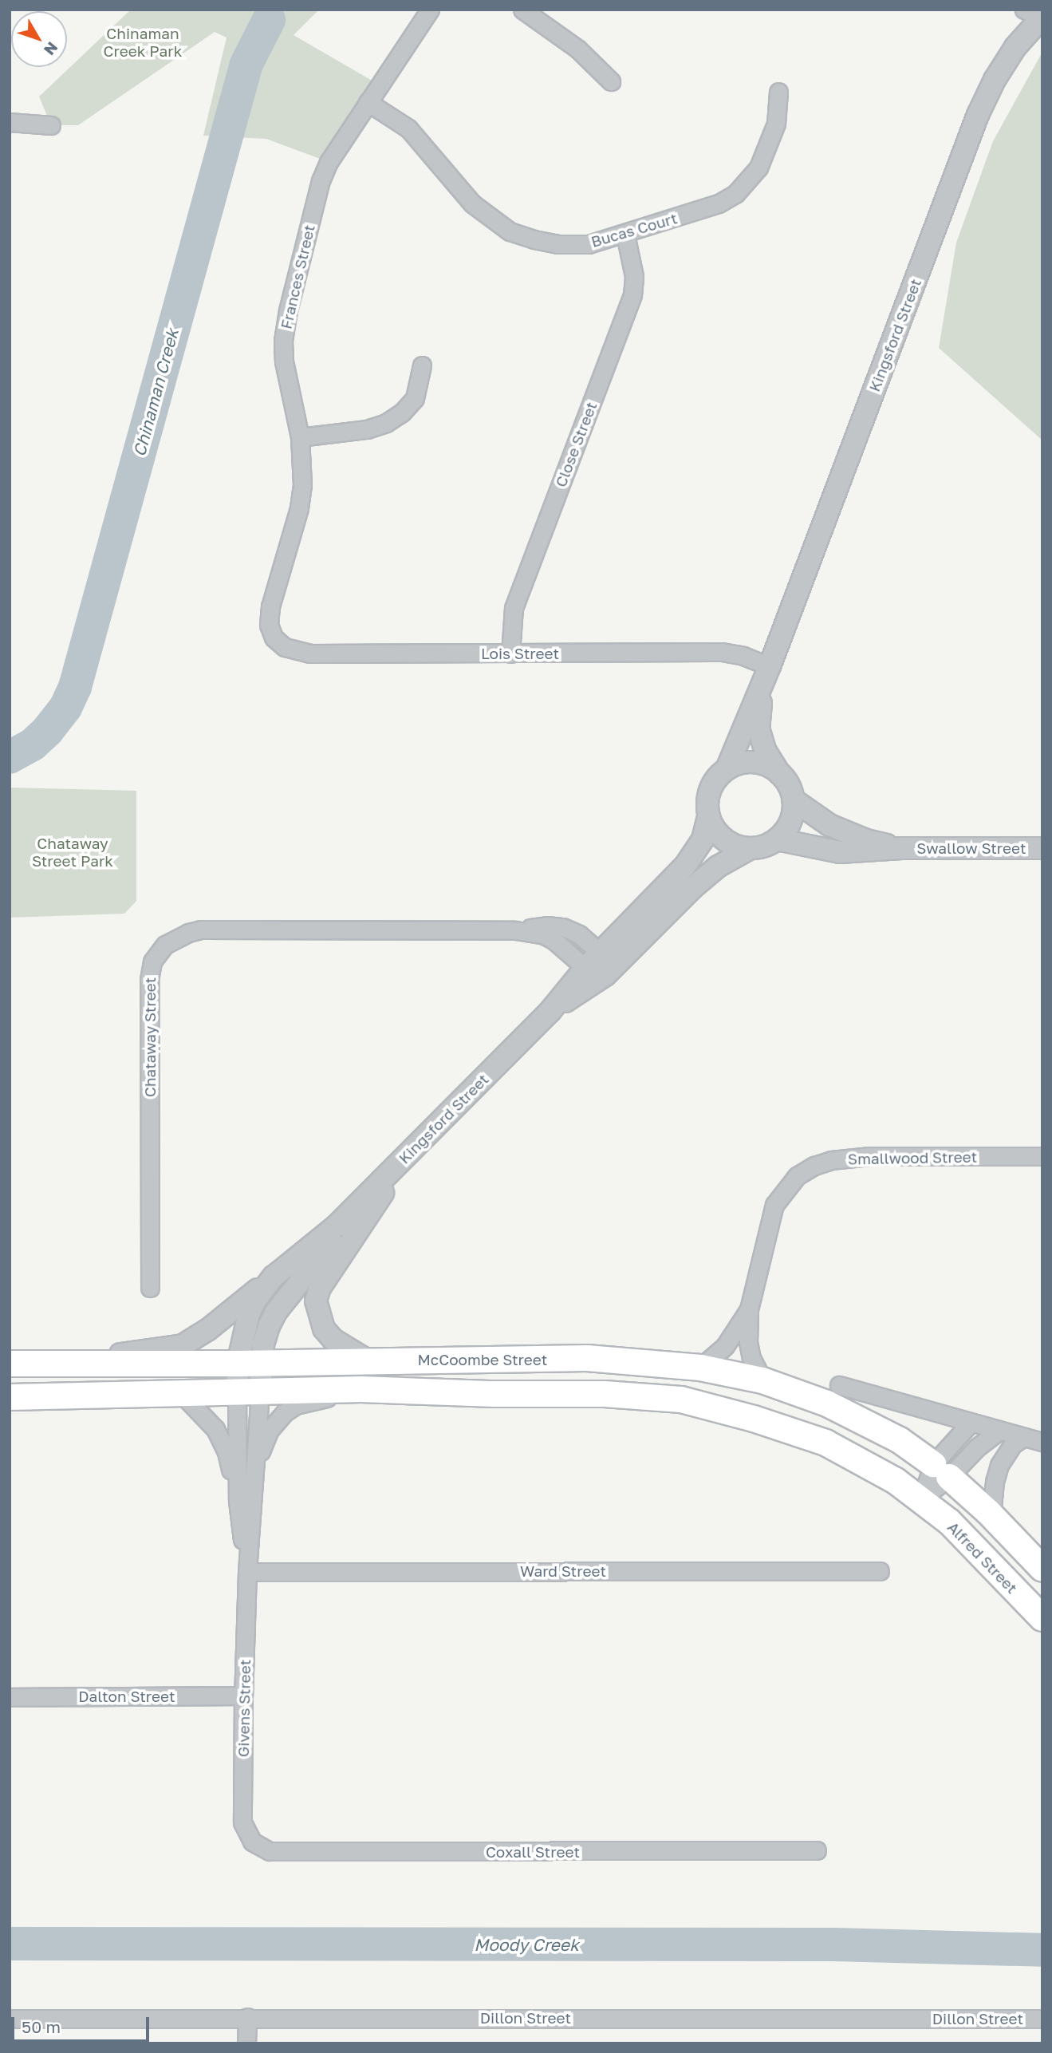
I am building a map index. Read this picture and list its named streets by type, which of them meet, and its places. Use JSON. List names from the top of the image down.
{
  "streets": {
    "main road": ["McCoombe Street", "Alfred Street"],
    "street": [
      "Bucas Court",
      "Frances Street",
      "Kingsford Street",
      "Close Street",
      "Lois Street",
      "Swallow Street",
      "Chataway Street",
      "Smallwood Street",
      "Ward Street",
      "Dalton Street",
      "Givens Street",
      "Coxall Street",
      "Dillon Street"
    ]
  },
  "crossings": [
    ["Bucas Court", "Frances Street"],
    ["Bucas Court", "Close Street"],
    ["Frances Street", "Lois Street"],
    ["Kingsford Street", "Lois Street"],
    ["Kingsford Street", "Swallow Street"],
    ["Kingsford Street", "Chataway Street"],
    ["Kingsford Street", "McCoombe Street"],
    ["Kingsford Street", "Givens Street"],
    ["Close Street", "Lois Street"],
    ["Smallwood Street", "McCoombe Street"],
    ["McCoombe Street", "Alfred Street"],
    ["McCoombe Street", "Givens Street"],
    ["Ward Street", "Givens Street"],
    ["Dalton Street", "Givens Street"],
    ["Givens Street", "Coxall Street"]
  ],
  "water": ["Chinaman Creek", "Moody Creek"],
  "parks": ["Chinaman Creek Park", "Chataway Street Park"],
  "scale_bar": "50 m",
  "north": "bottom right"
}
